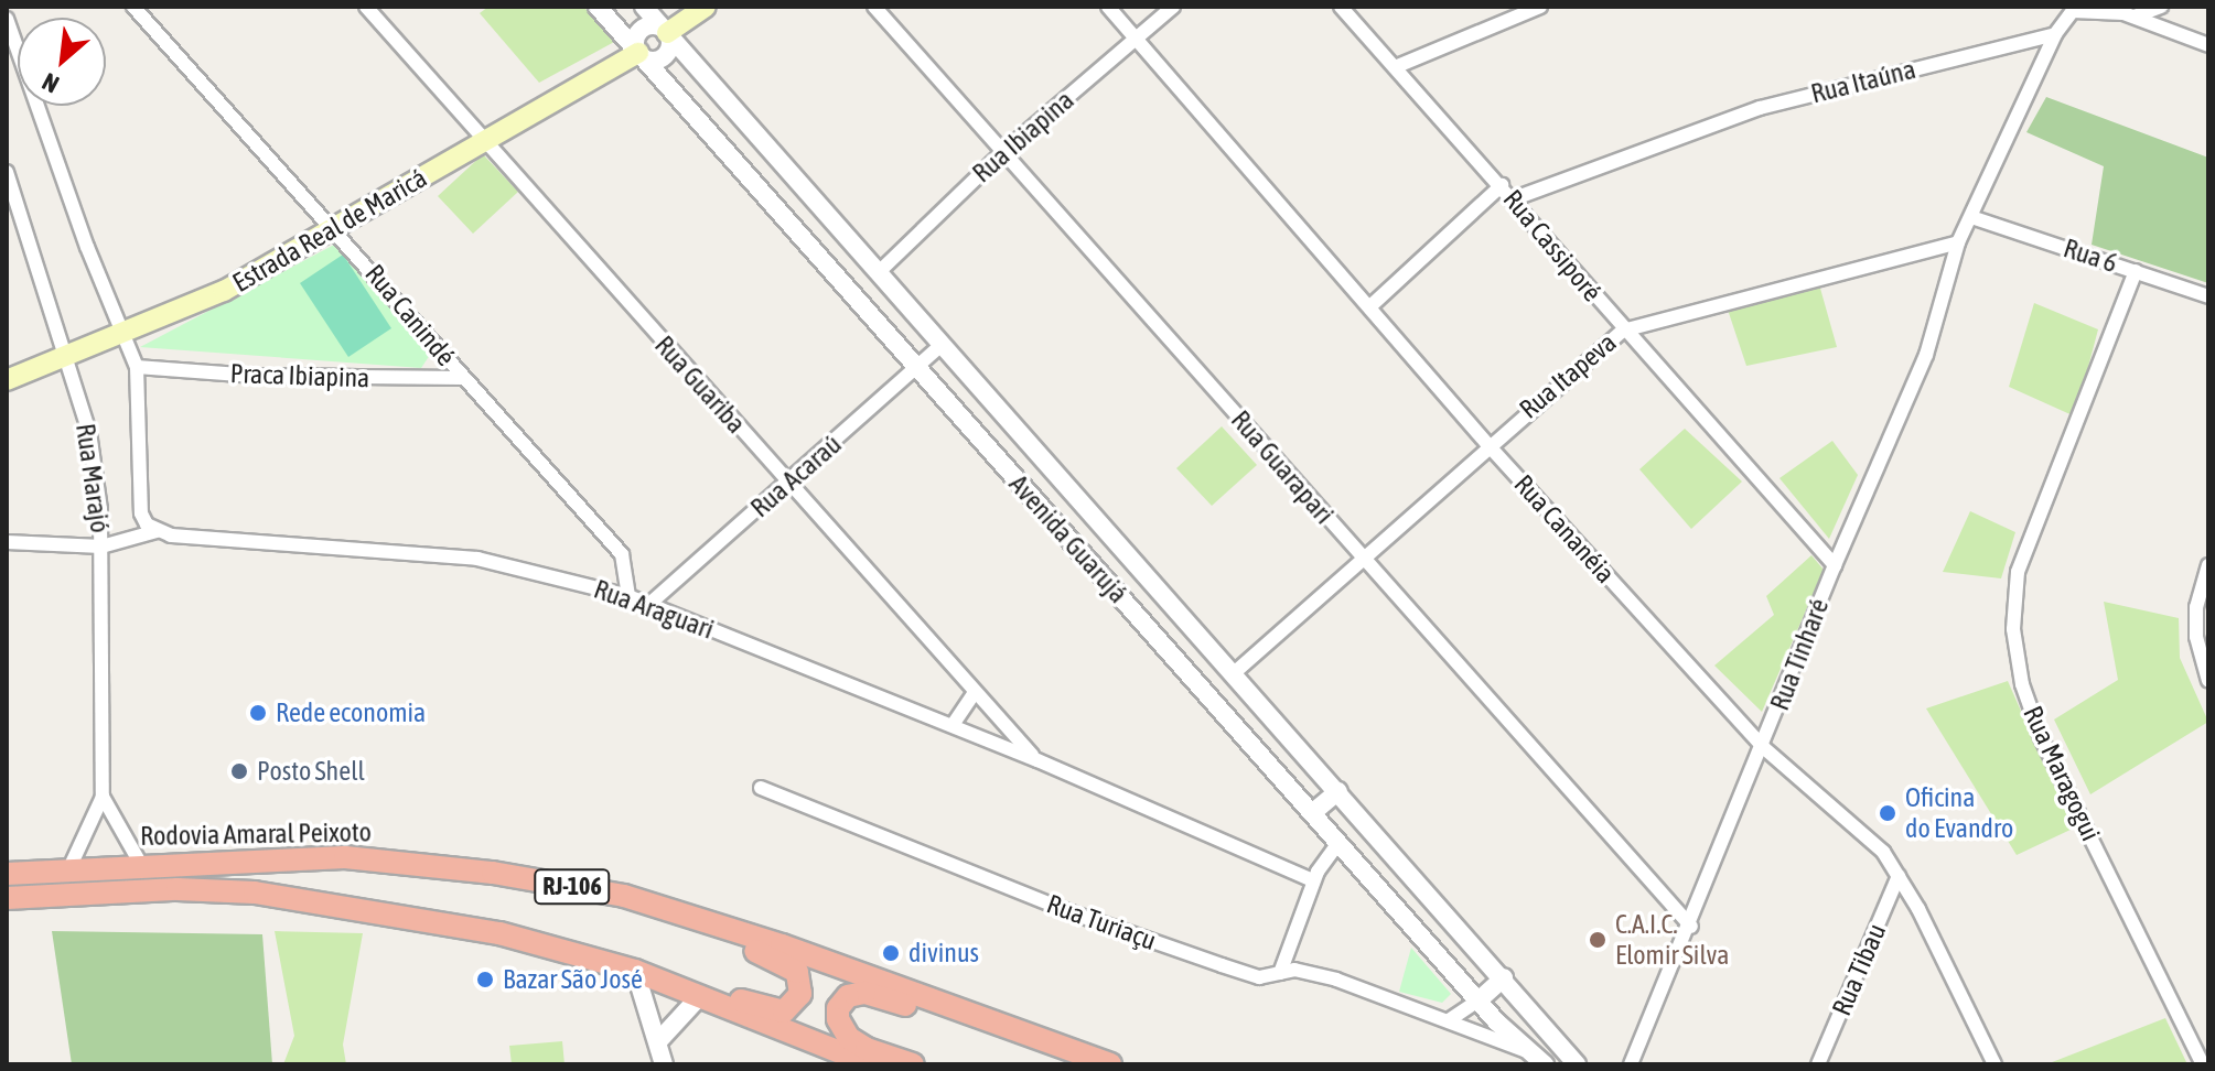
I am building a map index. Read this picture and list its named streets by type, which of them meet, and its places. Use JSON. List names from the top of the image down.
{
  "streets": {
    "highway": ["Rodovia Amaral Peixoto", "RJ-106"],
    "main road": ["Estrada Real de Maricá"],
    "street": [
      "Rua Itaúna",
      "Rua Ibiapina",
      "Rua Cassiporé",
      "Rua 6",
      "Rua Canindé",
      "Praca Ibiapina",
      "Rua Itapeva",
      "Rua Guariba",
      "Rua Guarapari",
      "Rua Acaraú",
      "Rua Marajó",
      "Rua Cananéia",
      "Avenida Guarujá",
      "Rua Araguari",
      "Rua Tinharé",
      "Rua Maragogui",
      "Rua Turiaçu",
      "Rua Tibau"
    ]
  },
  "crossings": [
    ["Rua Itaúna", "Rua Cassiporé"],
    ["Rua Ibiapina", "Rua Guarapari"],
    ["Rua Ibiapina", "Rua Cananéia"],
    ["Rua Ibiapina", "Avenida Guarujá"],
    ["Estrada Real de Maricá", "Rua Canindé"],
    ["Estrada Real de Maricá", "Rua Guariba"],
    ["Estrada Real de Maricá", "Rua Marajó"],
    ["Estrada Real de Maricá", "Avenida Guarujá"],
    ["Rua Cassiporé", "Rua Itapeva"],
    ["Rua Cassiporé", "Rua Tinharé"],
    ["Rua 6", "Rua Maragogui"],
    ["Rua Canindé", "Praca Ibiapina"],
    ["Rua Canindé", "Rua Araguari"],
    ["Rua Itapeva", "Rua Guarapari"],
    ["Rua Itapeva", "Rua Cananéia"],
    ["Rua Itapeva", "Avenida Guarujá"],
    ["Rua Itapeva", "Rua Tinharé"],
    ["Rua Guariba", "Rua Acaraú"],
    ["Rua Guariba", "Rua Araguari"],
    ["Rua Guarapari", "Rua Tinharé"],
    ["Rua Acaraú", "Avenida Guarujá"],
    ["Rua Acaraú", "Rua Araguari"],
    ["Rua Marajó", "Rua Araguari"],
    ["Rua Marajó", "Rodovia Amaral Peixoto"],
    ["Rua Cananéia", "Rua Tinharé"],
    ["Rua Cananéia", "Rua Tibau"],
    ["Avenida Guarujá", "Rua Turiaçu"]
  ],
  "places": [
    "Rede economia",
    "Posto Shell",
    "Oficina do Evandro",
    "C.A.I.C. Elomir Silva",
    "divinus",
    "Bazar São José"
  ],
  "north": "bottom left"
}
